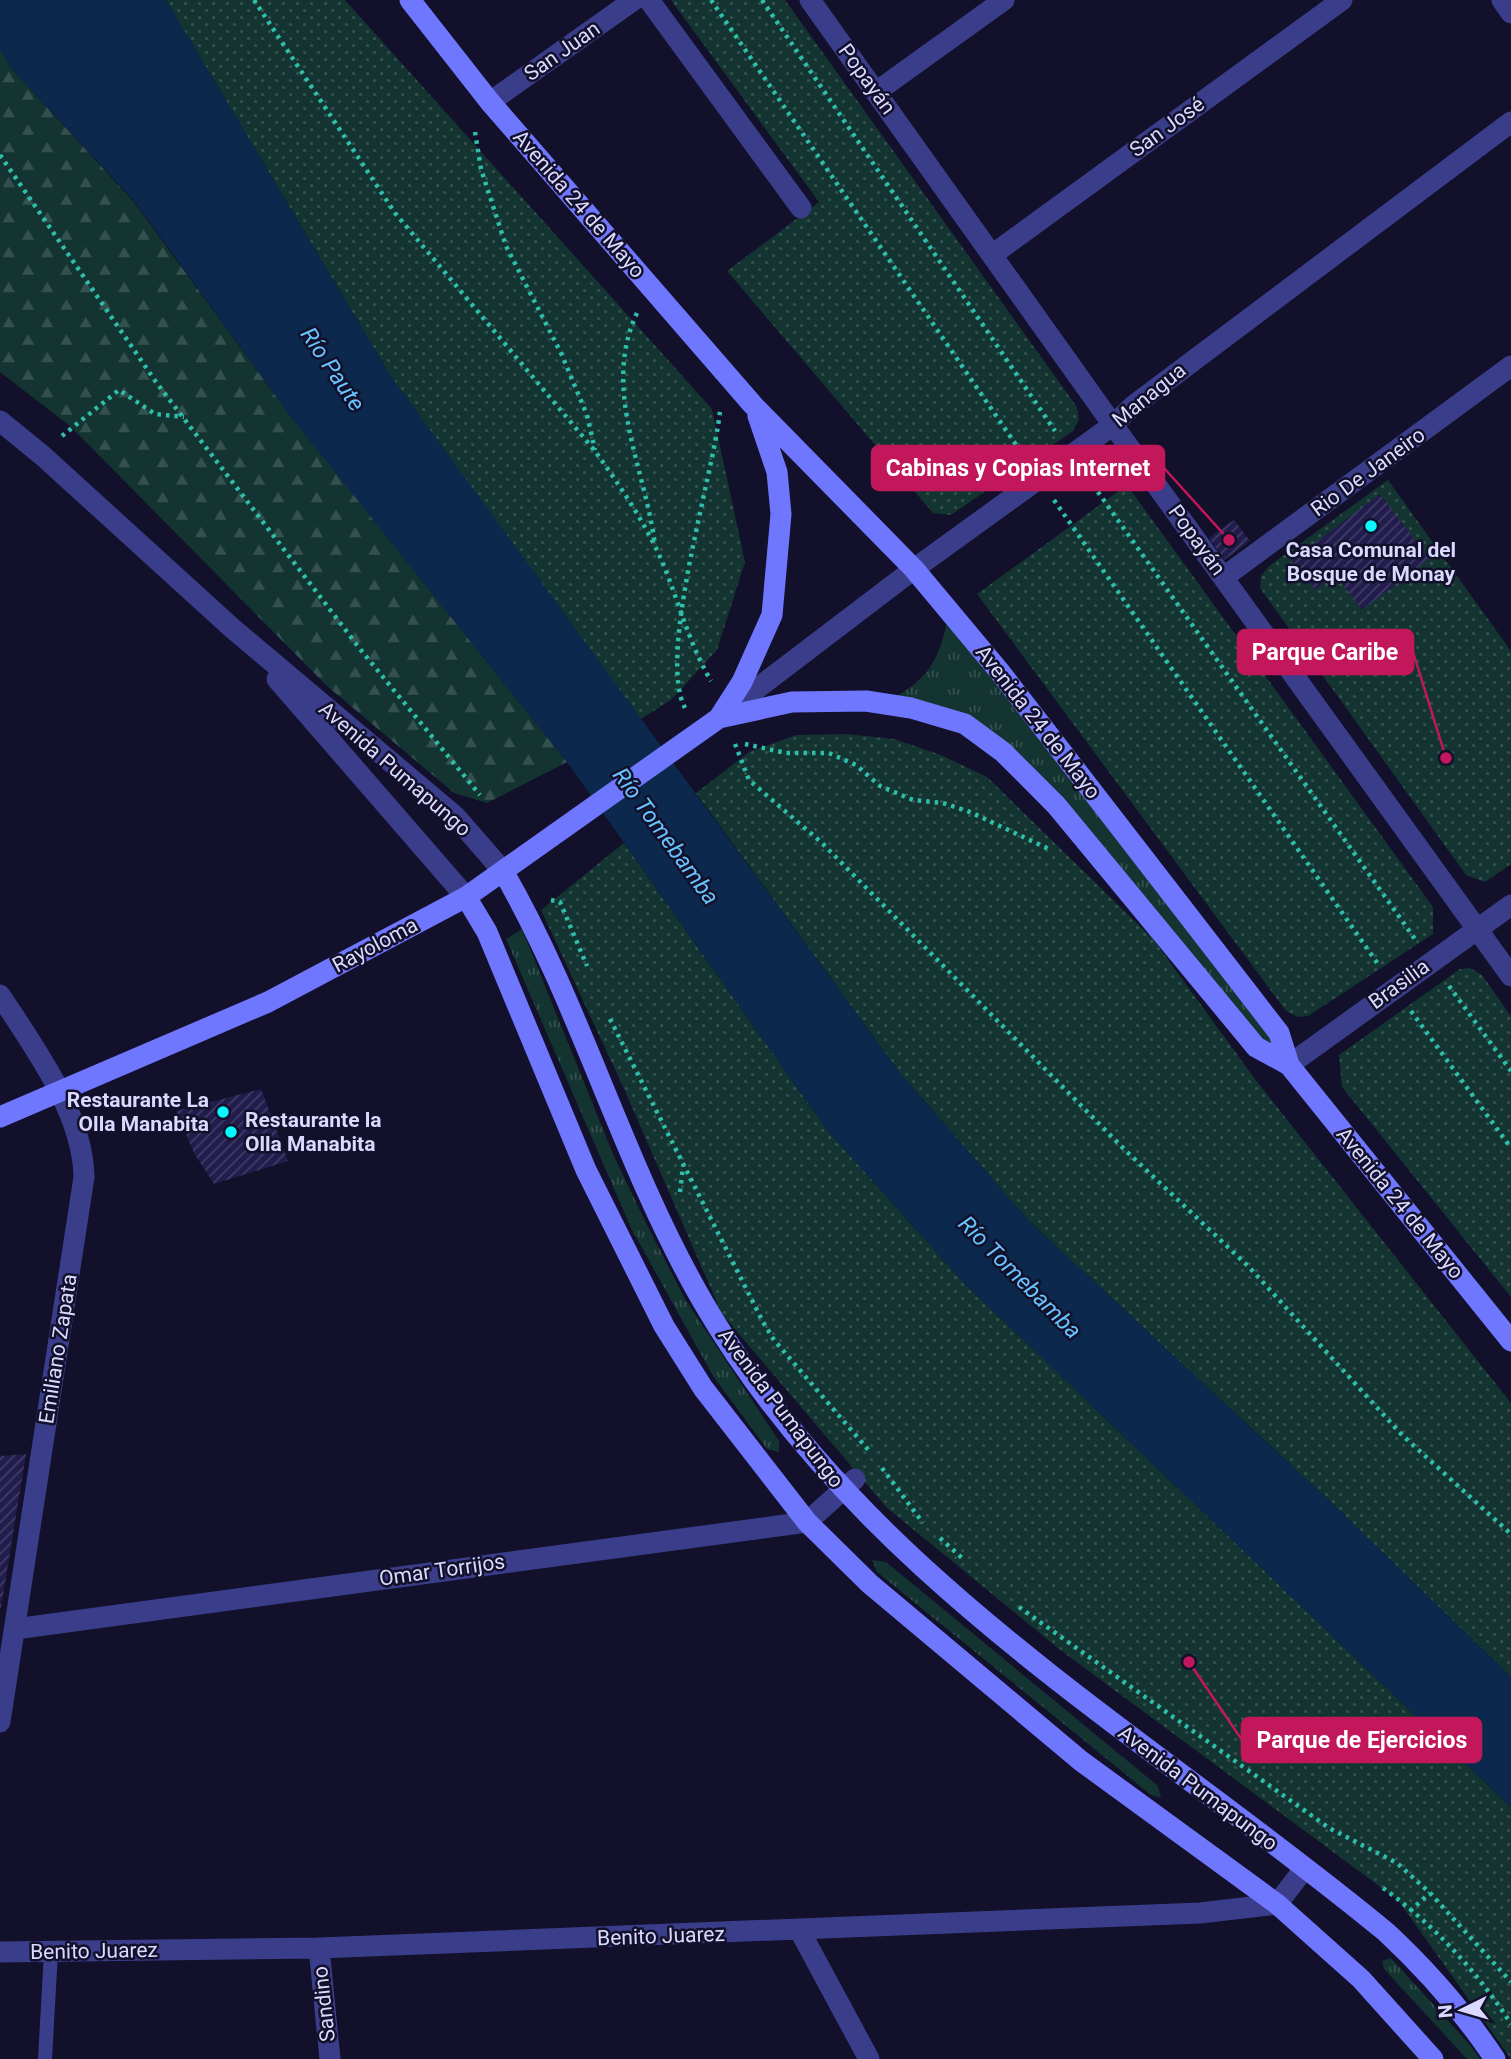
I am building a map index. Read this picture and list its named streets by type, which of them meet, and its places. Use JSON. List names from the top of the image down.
{
  "streets": {
    "main road": ["Avenida 24 de Mayo", "Avenida Pumapungo", "Rayoloma"],
    "street": [
      "San Juan",
      "Popayán",
      "San José",
      "Managua",
      "Rio De Janeiro",
      "Brasilia",
      "Emiliano Zapata",
      "Omar Torrijos",
      "Benito Juarez",
      "Sandino"
    ]
  },
  "crossings": [
    ["San Juan", "Avenida 24 de Mayo"],
    ["Popayán", "San José"],
    ["Popayán", "Managua"],
    ["Popayán", "Rio De Janeiro"],
    ["Popayán", "Brasilia"],
    ["Avenida 24 de Mayo", "Managua"],
    ["Avenida 24 de Mayo", "Rayoloma"],
    ["Avenida 24 de Mayo", "Brasilia"],
    ["Managua", "Rayoloma"],
    ["Avenida Pumapungo", "Rayoloma"],
    ["Avenida Pumapungo", "Omar Torrijos"],
    ["Avenida Pumapungo", "Benito Juarez"],
    ["Rayoloma", "Emiliano Zapata"],
    ["Emiliano Zapata", "Omar Torrijos"],
    ["Benito Juarez", "Sandino"]
  ],
  "water": ["Río Paute", "Río Tomebamba"],
  "places": [
    "Casa Comunal del Bosque de Monay",
    "Cabinas y Copias Internet",
    "Parque Caribe",
    "Restaurante La Olla Manabita",
    "Restaurante la Olla Manabita",
    "Parque de Ejercicios"
  ],
  "north": "left"
}
